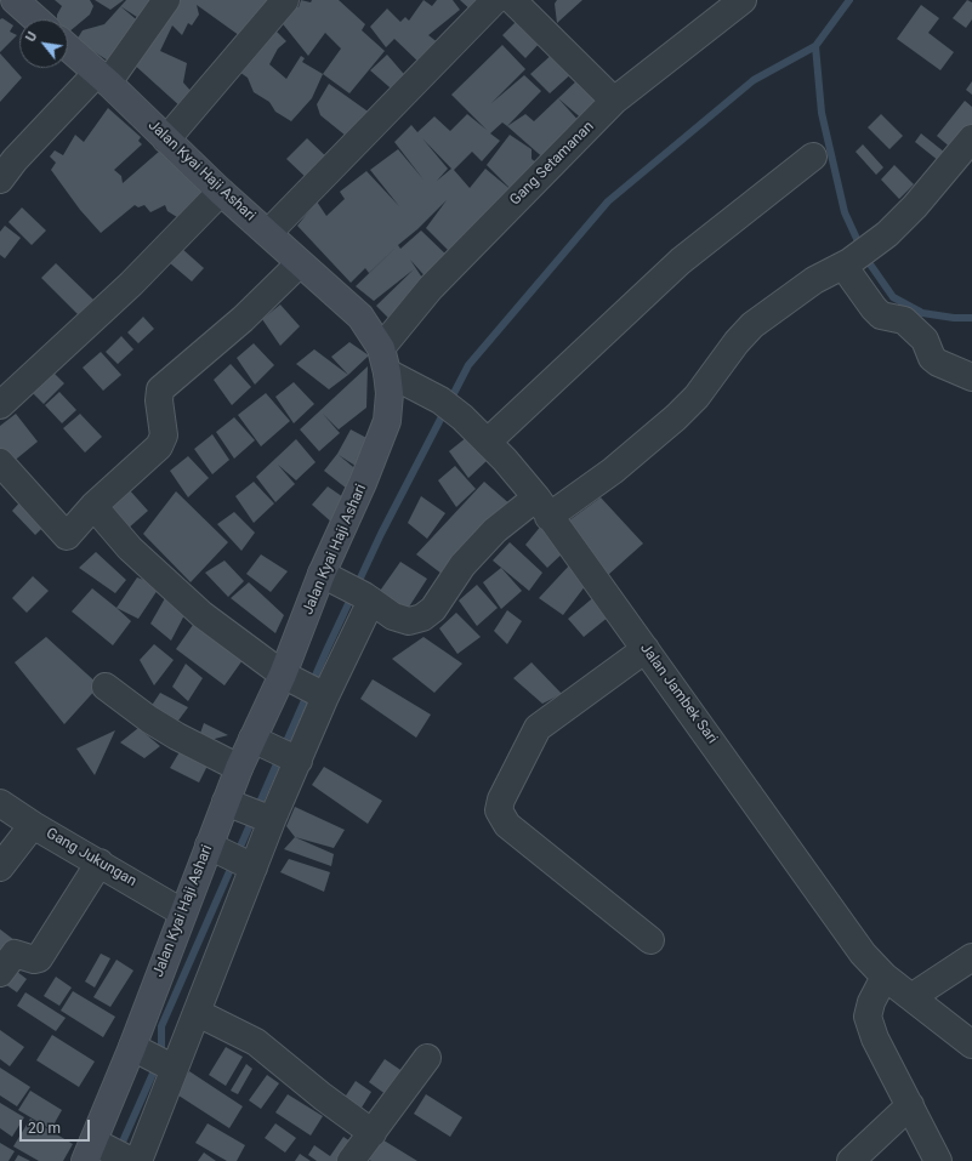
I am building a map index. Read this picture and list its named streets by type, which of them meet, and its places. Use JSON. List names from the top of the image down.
{
  "streets": {
    "main road": ["Jalan Kyai Haji Ashari"],
    "street": ["Gang Setamanan", "Jalan Jambek Sari", "Gang Jukungan"]
  },
  "crossings": [
    ["Gang Setamanan", "Jalan Kyai Haji Ashari"],
    ["Gang Setamanan", "Jalan Jambek Sari"],
    ["Jalan Kyai Haji Ashari", "Jalan Jambek Sari"],
    ["Jalan Kyai Haji Ashari", "Gang Jukungan"]
  ],
  "scale_bar": "20 m",
  "north": "top left"
}
